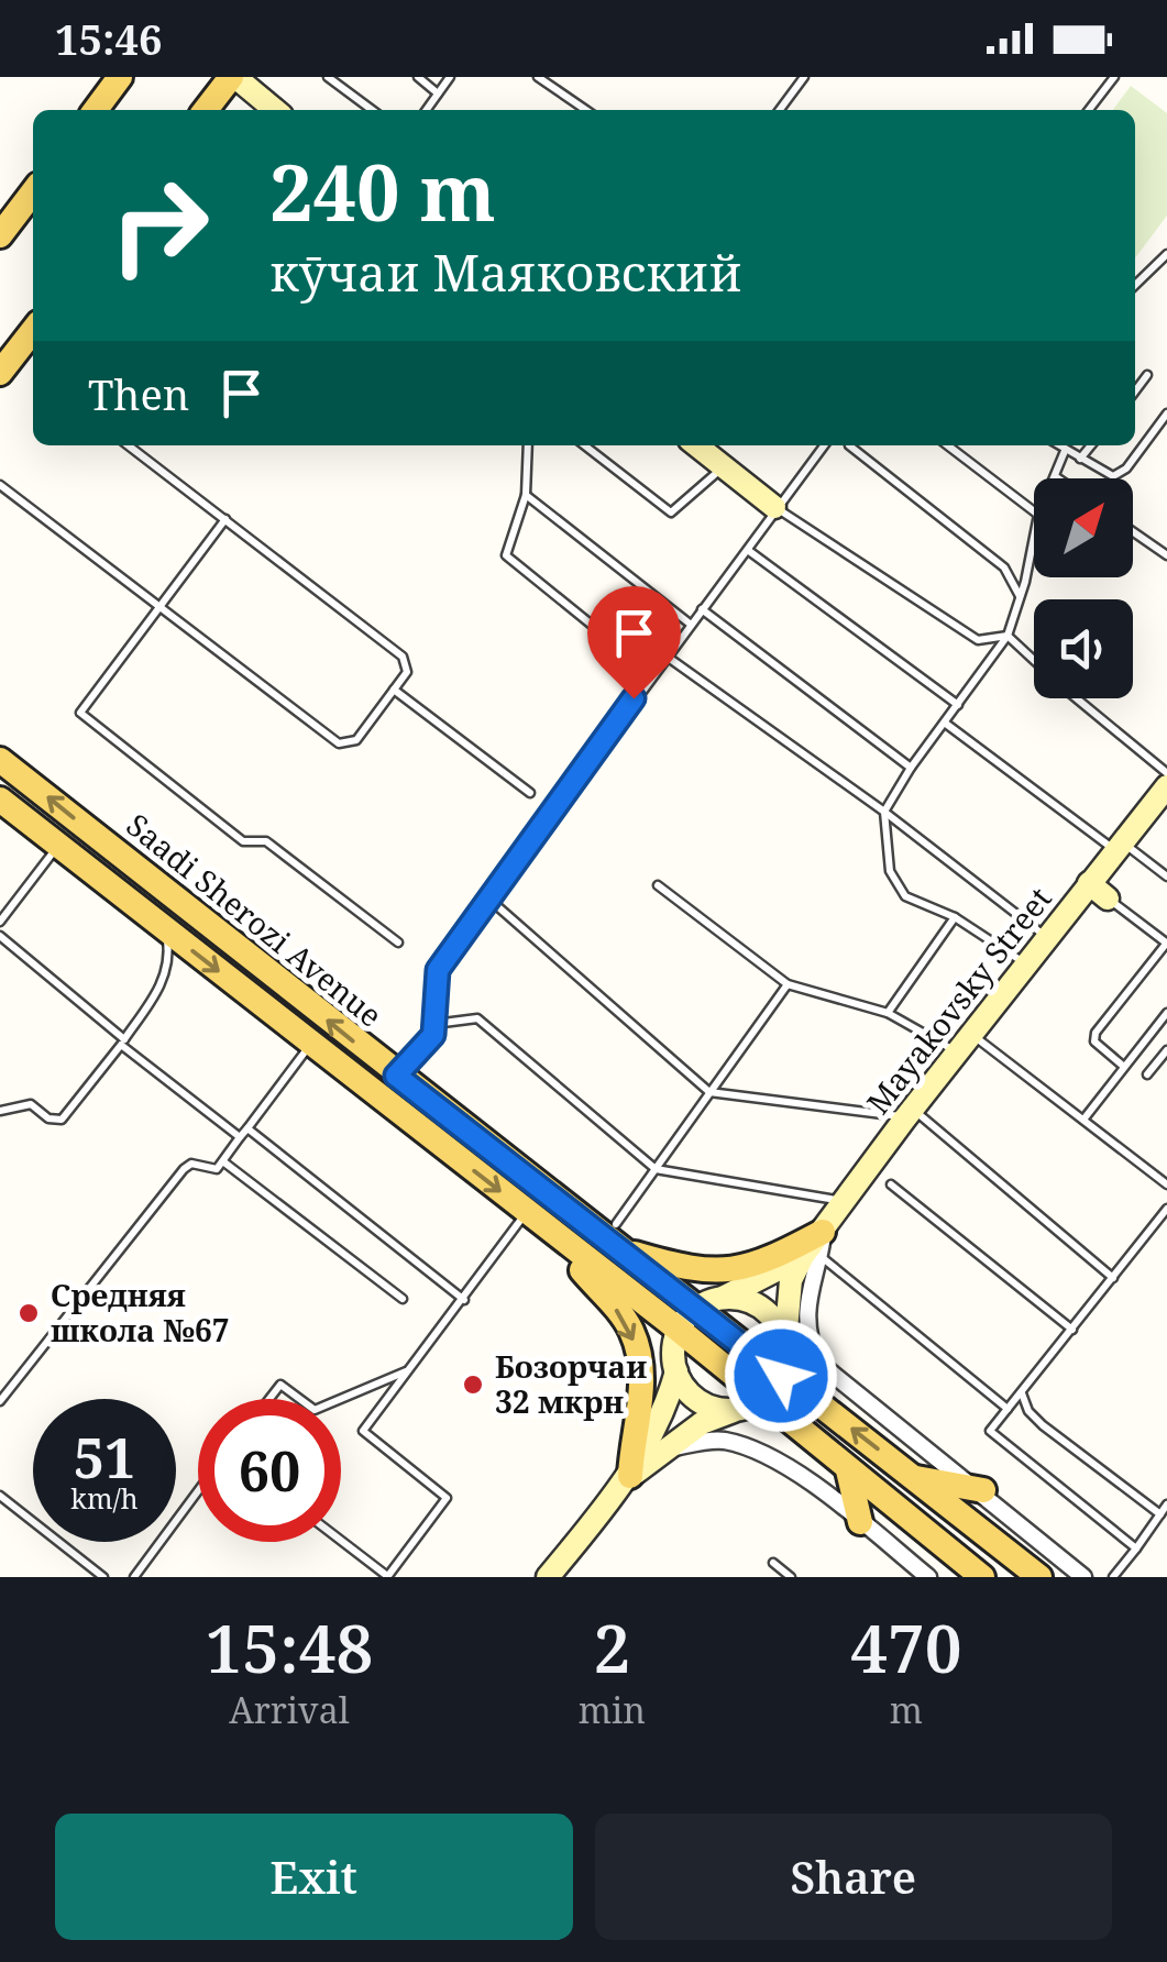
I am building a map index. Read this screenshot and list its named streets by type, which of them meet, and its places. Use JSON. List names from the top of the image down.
{
  "streets": {
    "main road": ["Saadi Sherozi Avenue"],
    "street": ["Mayakovsky Street"]
  },
  "crossings": [
    ["Saadi Sherozi Avenue", "Mayakovsky Street"]
  ],
  "places": ["Средняя школа №67", "Бозорчаи 32 мкрн"],
  "north": "top right",
  "page": {
    "status": "15:46",
    "turn": ["240 m", "кӯчаи Маяковский"],
    "then": "Then",
    "speed": "51 km/h",
    "limit": "60",
    "eta": [
      "15:48",
      "Arrival",
      "2",
      "min",
      "470",
      "m"
    ],
    "buttons": ["Exit", "Share"]
  }
}
